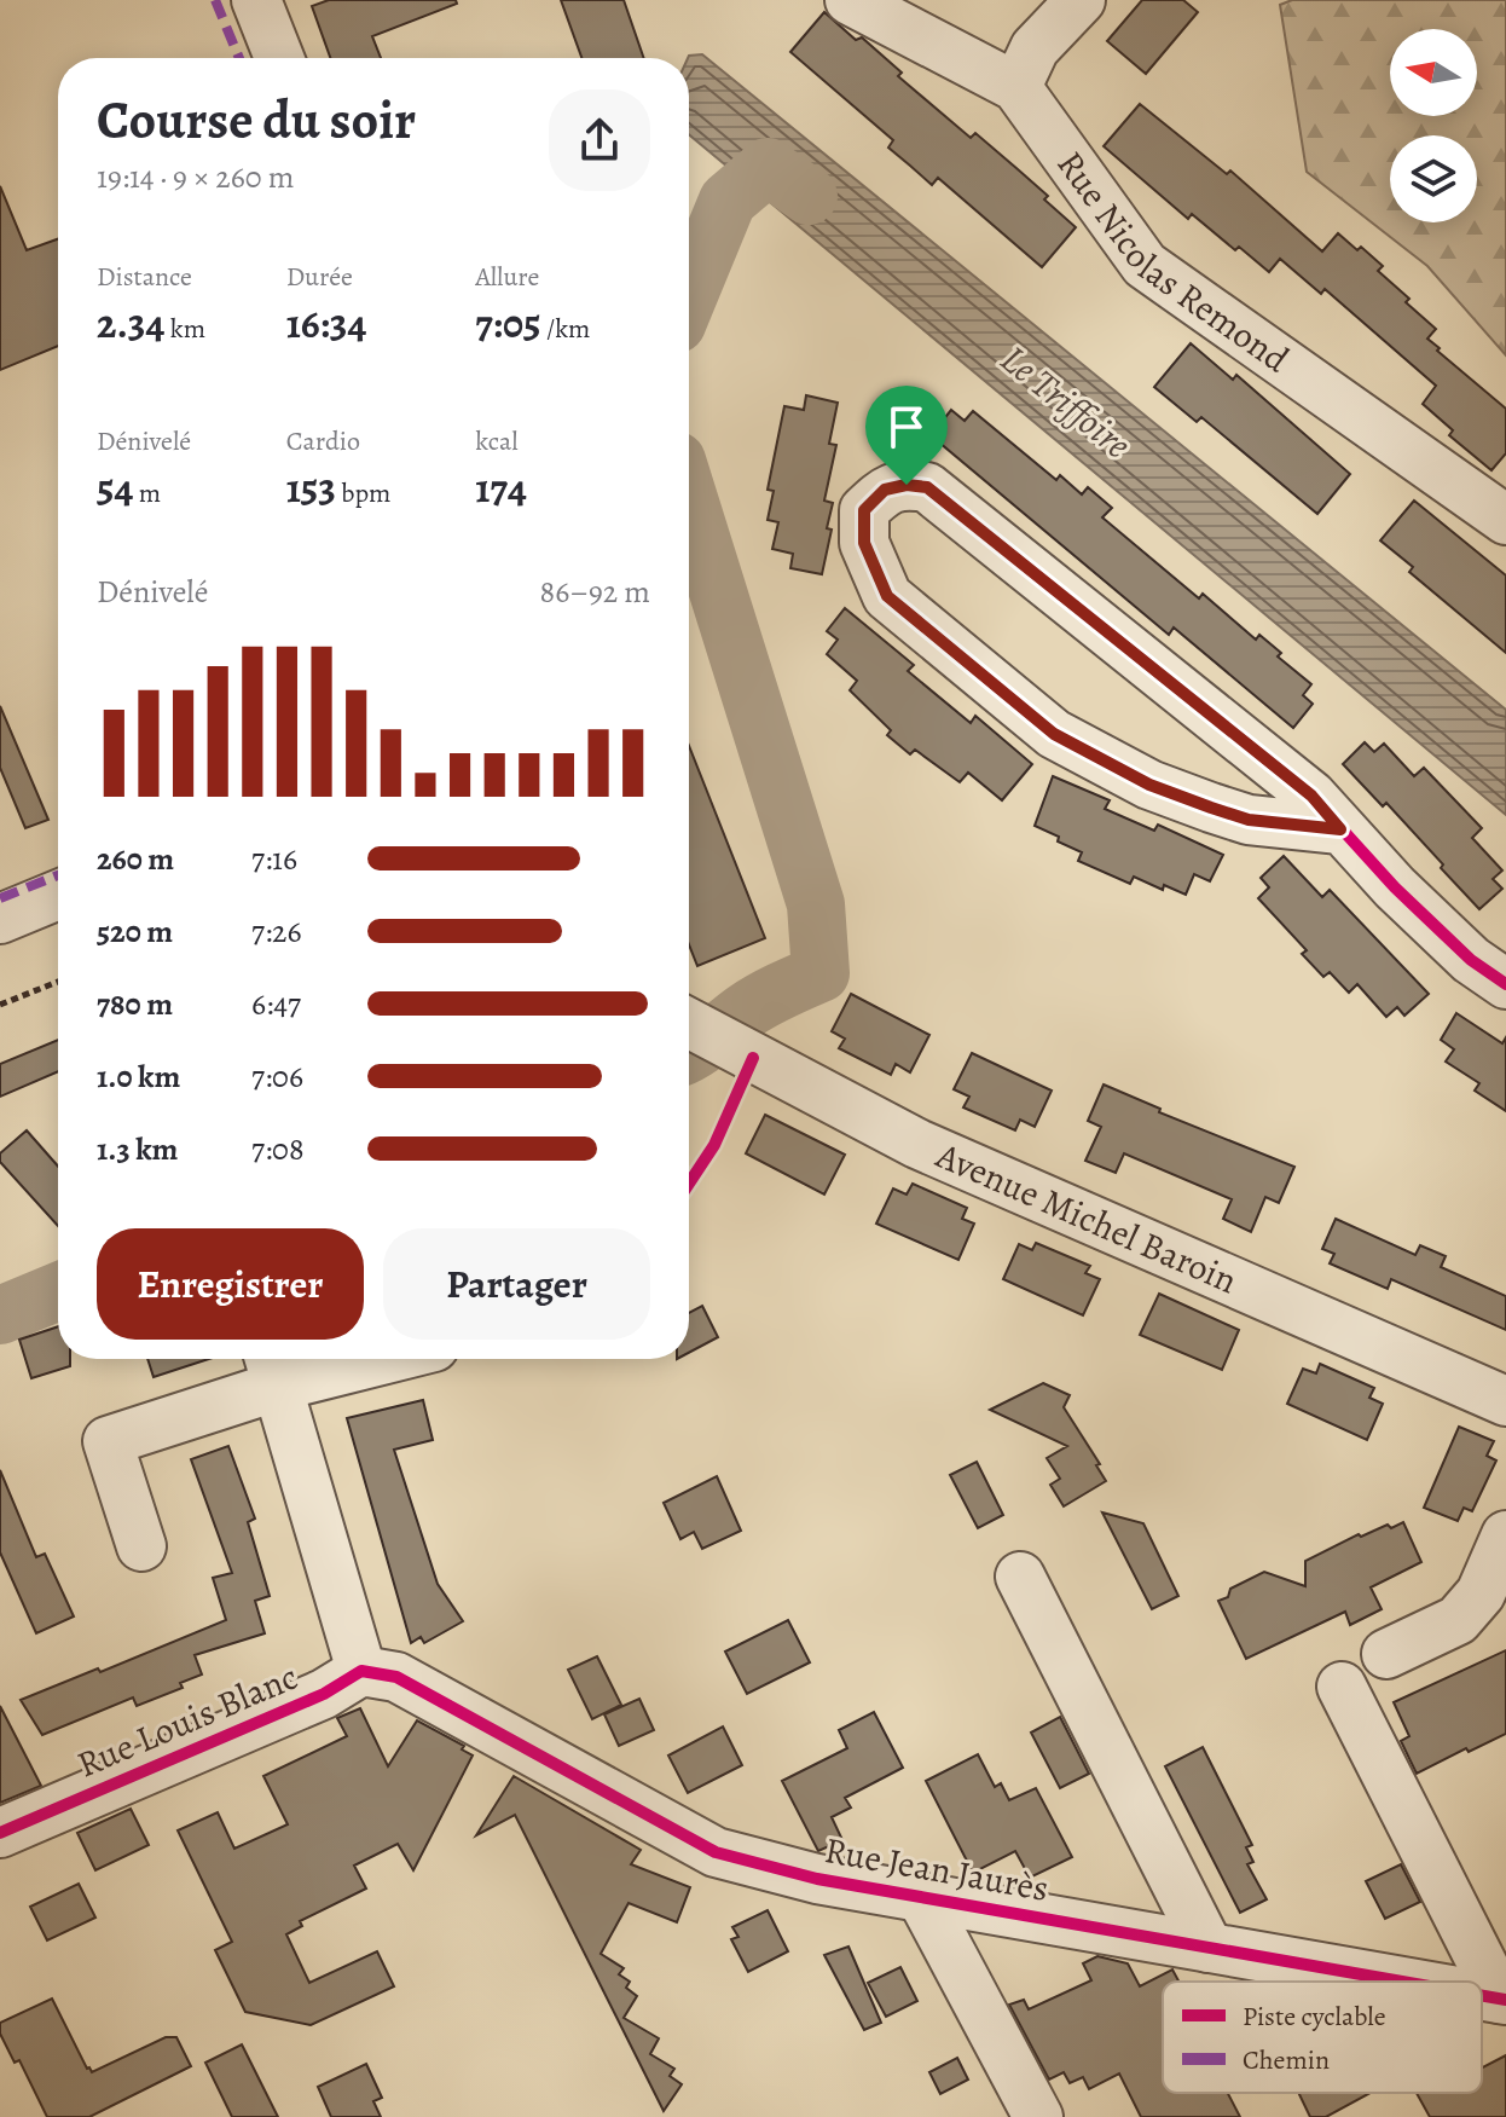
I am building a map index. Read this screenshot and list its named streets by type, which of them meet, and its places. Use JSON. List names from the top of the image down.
{
  "streets": {
    "street": [
      "Rue Nicolas Remond",
      "Avenue Michel Baroin",
      "Rue Louis Blanc",
      "Rue Jean Jaurès"
    ]
  },
  "crossings": [
    ["Rue Louis Blanc", "Rue Jean Jaurès"]
  ],
  "water": ["Le Triffoire"],
  "legend": ["Piste cyclable", "Chemin"],
  "north": "left",
  "page": {
    "heading": ["Course du soir", "19:14 · 9 × 260 m"],
    "stats": [
      ["Distance", "2.34 km"],
      ["Durée", "16:34"],
      ["Allure", "7:05 /km"],
      ["Dénivelé", "54 m"],
      ["Cardio", "153 bpm"],
      ["kcal", "174"]
    ],
    "chart": ["Dénivelé", "86–92 m"],
    "list": [
      {
        "name": "260 m",
        "note": "7:16"
      },
      {
        "name": "520 m",
        "note": "7:26"
      },
      {
        "name": "780 m",
        "note": "6:47"
      },
      {
        "name": "1.0 km",
        "note": "7:06"
      },
      {
        "name": "1.3 km",
        "note": "7:08"
      }
    ],
    "buttons": ["Enregistrer", "Partager"]
  }
}
